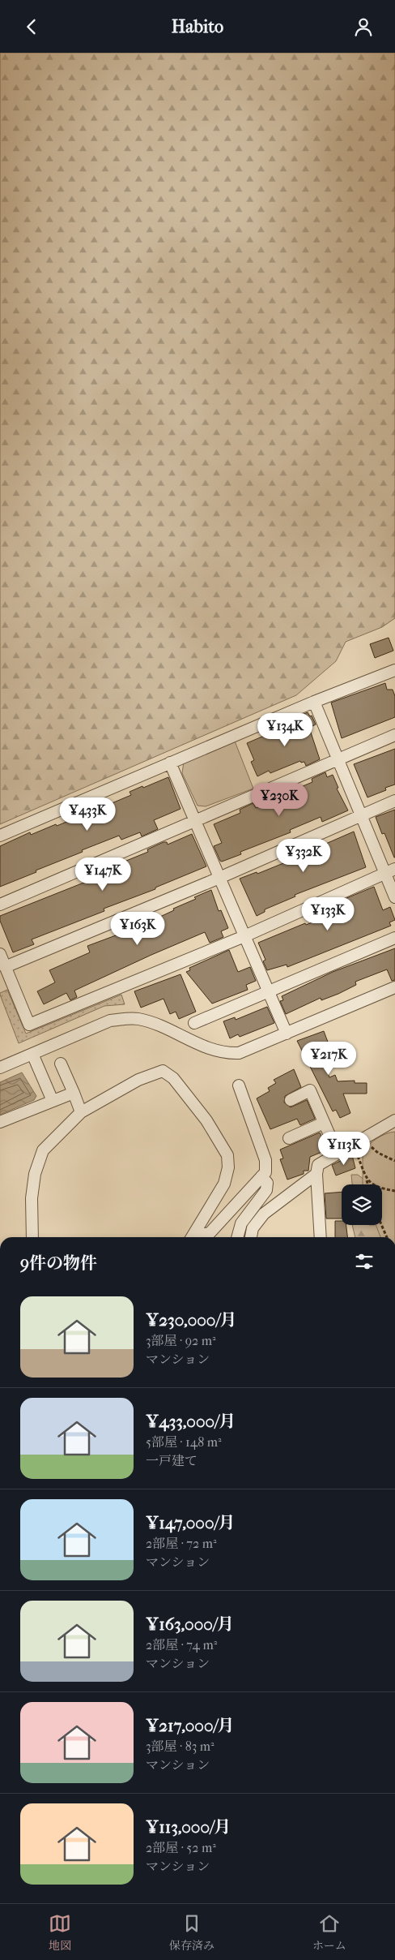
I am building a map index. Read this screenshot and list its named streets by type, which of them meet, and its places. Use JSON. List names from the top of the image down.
{
  "page": {
    "header": "Habito",
    "price": [
      "¥134K",
      "¥230K",
      "¥433K",
      "¥332K",
      "¥147K",
      "¥133K",
      "¥163K",
      "¥217K",
      "¥113K"
    ],
    "heading": "9件の物件",
    "list": [
      {
        "name": "¥230,000/月",
        "note": "3部屋 · 92 m² · マンション"
      },
      {
        "name": "¥433,000/月",
        "note": "5部屋 · 148 m² · 一戸建て"
      },
      {
        "name": "¥147,000/月",
        "note": "2部屋 · 72 m² · マンション"
      },
      {
        "name": "¥163,000/月",
        "note": "2部屋 · 74 m² · マンション"
      },
      {
        "name": "¥217,000/月",
        "note": "3部屋 · 83 m² · マンション"
      },
      {
        "name": "¥113,000/月",
        "note": "2部屋 · 52 m² · マンション"
      }
    ],
    "tabs": ["地図", "保存済み", "ホーム"]
  }
}
